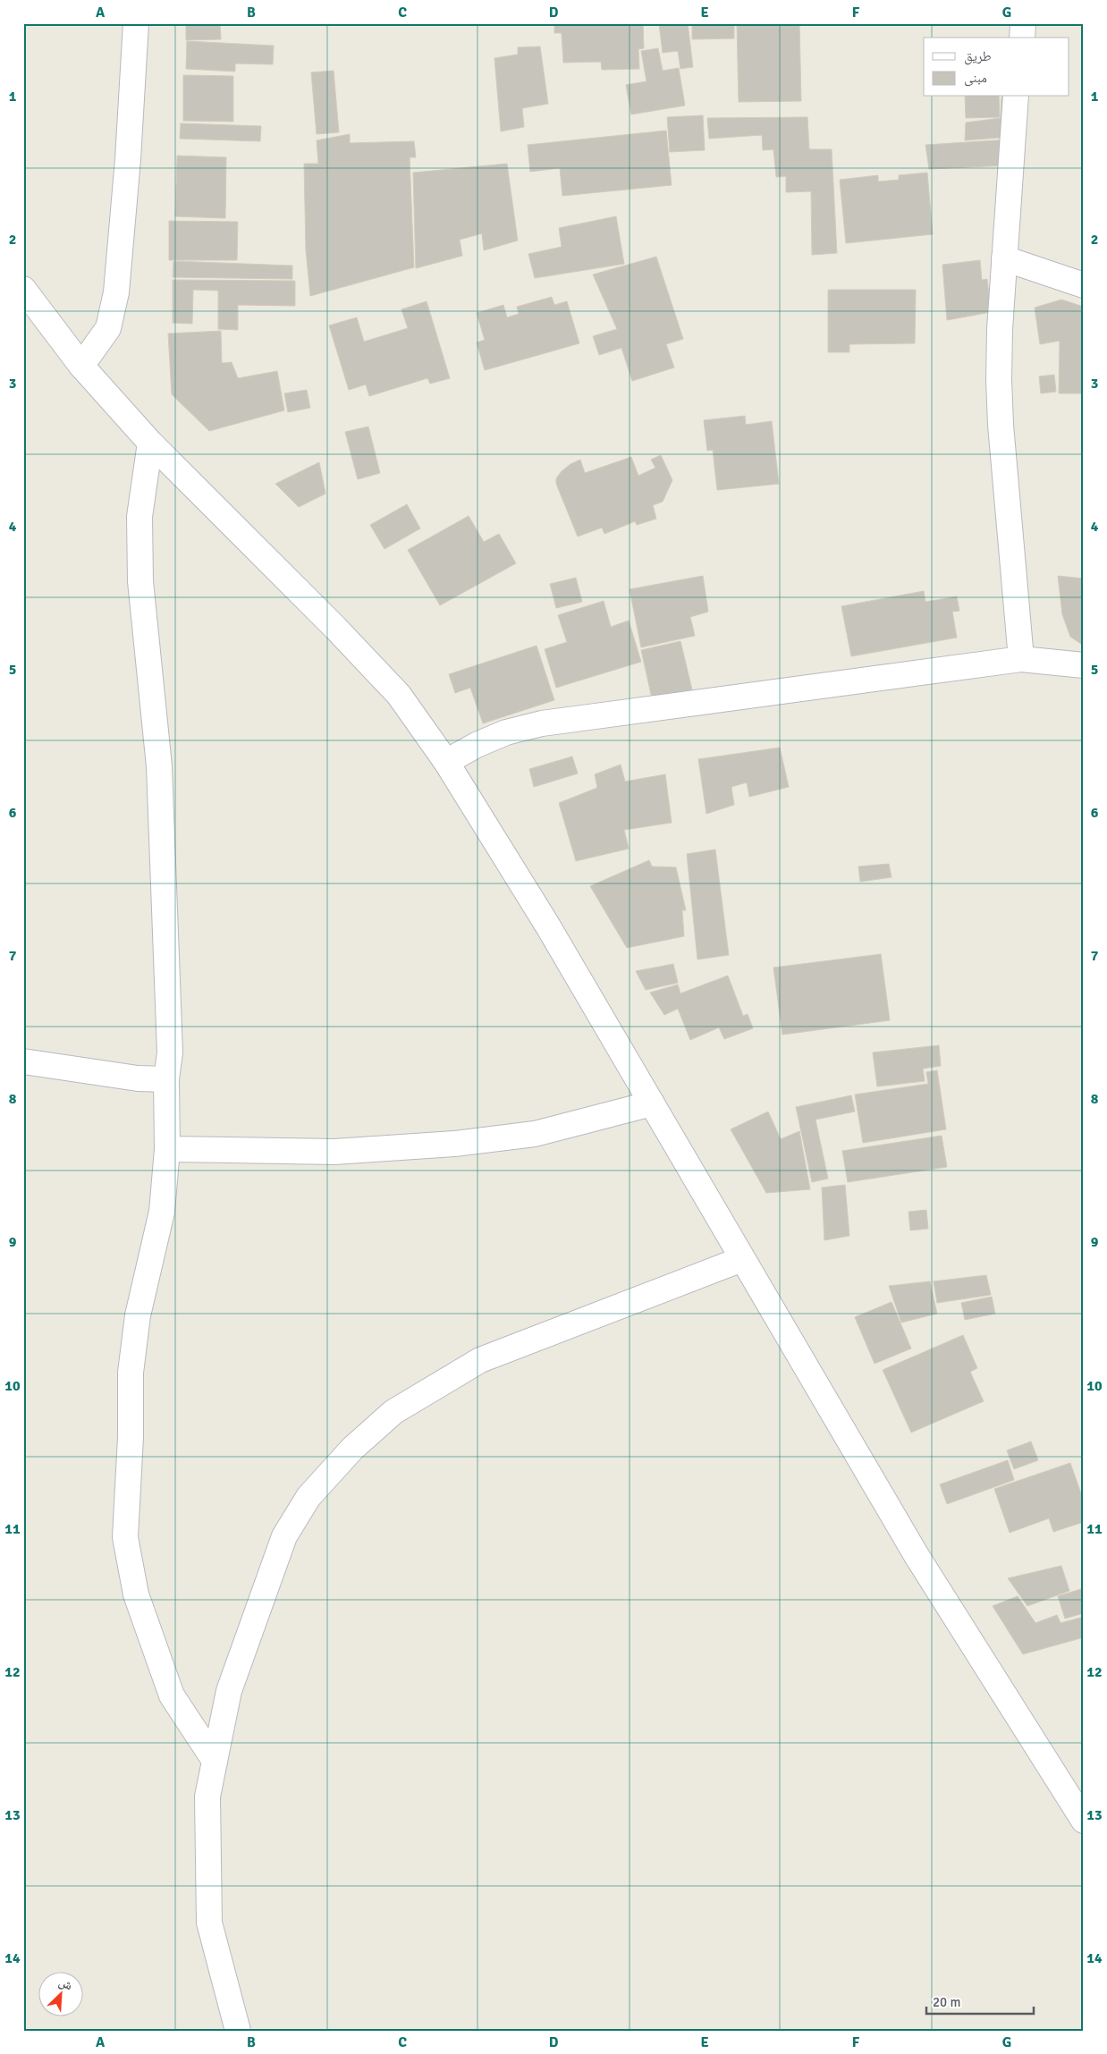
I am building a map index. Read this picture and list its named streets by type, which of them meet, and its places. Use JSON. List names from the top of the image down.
{
  "legend": ["طريق", "مبنى"],
  "scale_bar": "20 m",
  "north": "top right",
  "grid": {
    "columns": [
      "A",
      "B",
      "C",
      "D",
      "E",
      "F",
      "G"
    ],
    "rows": [
      "1",
      "2",
      "3",
      "4",
      "5",
      "6",
      "7",
      "8",
      "9",
      "10",
      "11",
      "12",
      "13",
      "14"
    ]
  }
}
